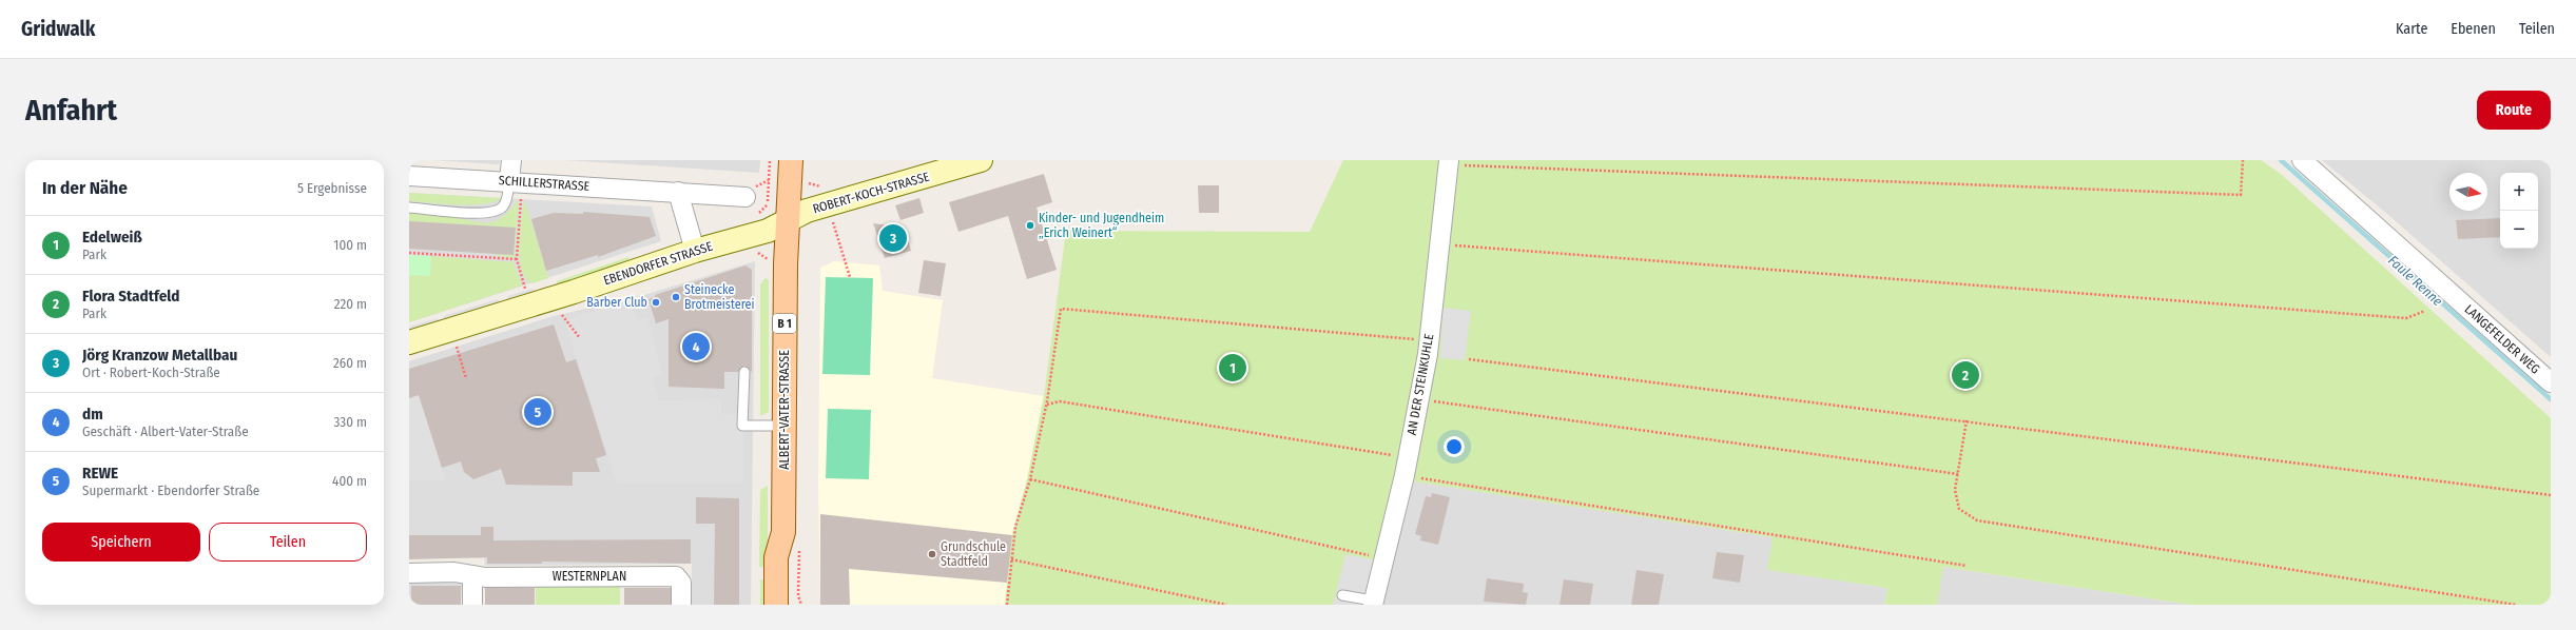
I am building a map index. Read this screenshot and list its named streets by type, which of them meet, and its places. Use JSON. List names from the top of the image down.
{
  "streets": {
    "main road": ["B 1", "ALBERT-VATER-STRASSE"],
    "street": [
      "SCHILLERSTRASSE",
      "ROBERT-KOCH-STRASSE",
      "EBENDORFER STRASSE",
      "LANGEFELDER WEG",
      "AN DER STEINKUHLE",
      "WESTERNPLAN"
    ]
  },
  "crossings": [
    ["ROBERT-KOCH-STRASSE", "EBENDORFER STRASSE"],
    ["ROBERT-KOCH-STRASSE", "ALBERT-VATER-STRASSE"],
    ["EBENDORFER STRASSE", "ALBERT-VATER-STRASSE"]
  ],
  "water": ["Faule Renne"],
  "places": [
    "Kinder- und Jugendheim „Erich Weinert“",
    "Steinecke Brotmeisterei",
    "Barber Club",
    "Grundschule Stadtfeld"
  ],
  "north": "right",
  "page": {
    "header": "Gridwalk",
    "nav": ["Karte", "Ebenen", "Teilen"],
    "buttons": [
      "Route",
      ["Speichern", "Teilen"]
    ],
    "title": "Anfahrt",
    "heading": ["In der Nähe", "5 Ergebnisse"],
    "map_buttons": ["+", "−"],
    "list": [
      {
        "mark": "1",
        "name": "Edelweiß",
        "note": "Park",
        "value": "100 m"
      },
      {
        "mark": "2",
        "name": "Flora Stadtfeld",
        "note": "Park",
        "value": "220 m"
      },
      {
        "mark": "3",
        "name": "Jörg Kranzow Metallbau",
        "note": "Ort · Robert-Koch-Straße",
        "value": "260 m"
      },
      {
        "mark": "4",
        "name": "dm",
        "note": "Geschäft · Albert-Vater-Straße",
        "value": "330 m"
      },
      {
        "mark": "5",
        "name": "REWE",
        "note": "Supermarkt · Ebendorfer Straße",
        "value": "400 m"
      }
    ],
    "pins": [
      "3",
      "4",
      "1",
      "2",
      "5"
    ]
  }
}
